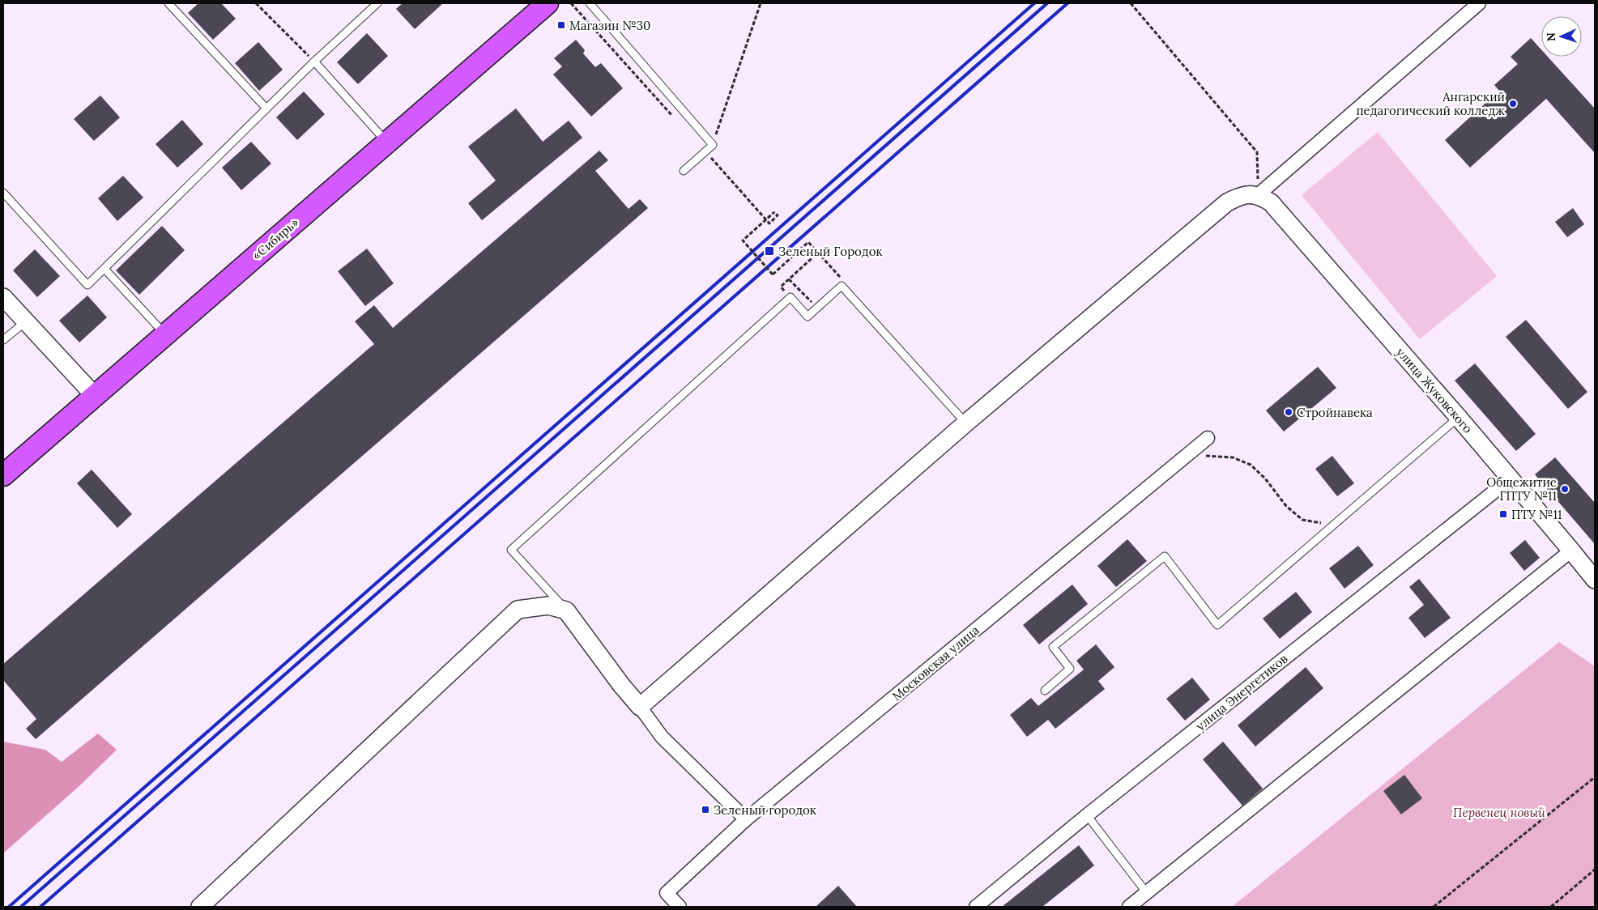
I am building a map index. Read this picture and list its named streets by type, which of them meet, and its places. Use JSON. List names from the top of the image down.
{
  "streets": {
    "main road": ["«Сибирь»"],
    "street": ["улица Жуковского", "Московская улица", "улица Энергетиков"]
  },
  "crossings": [
    ["улица Жуковского", "улица Энергетиков"]
  ],
  "parks": ["Первенец новый"],
  "places": {
    "transit": [
      "Магазин №30",
      "Зеленый Городок",
      "ПТУ №11",
      "Зеленый городок"
    ],
    "other": ["Ангарский педагогический колледж", "Стройнавека", "Общежитие ГПТУ №11"]
  },
  "north": "left"
}
